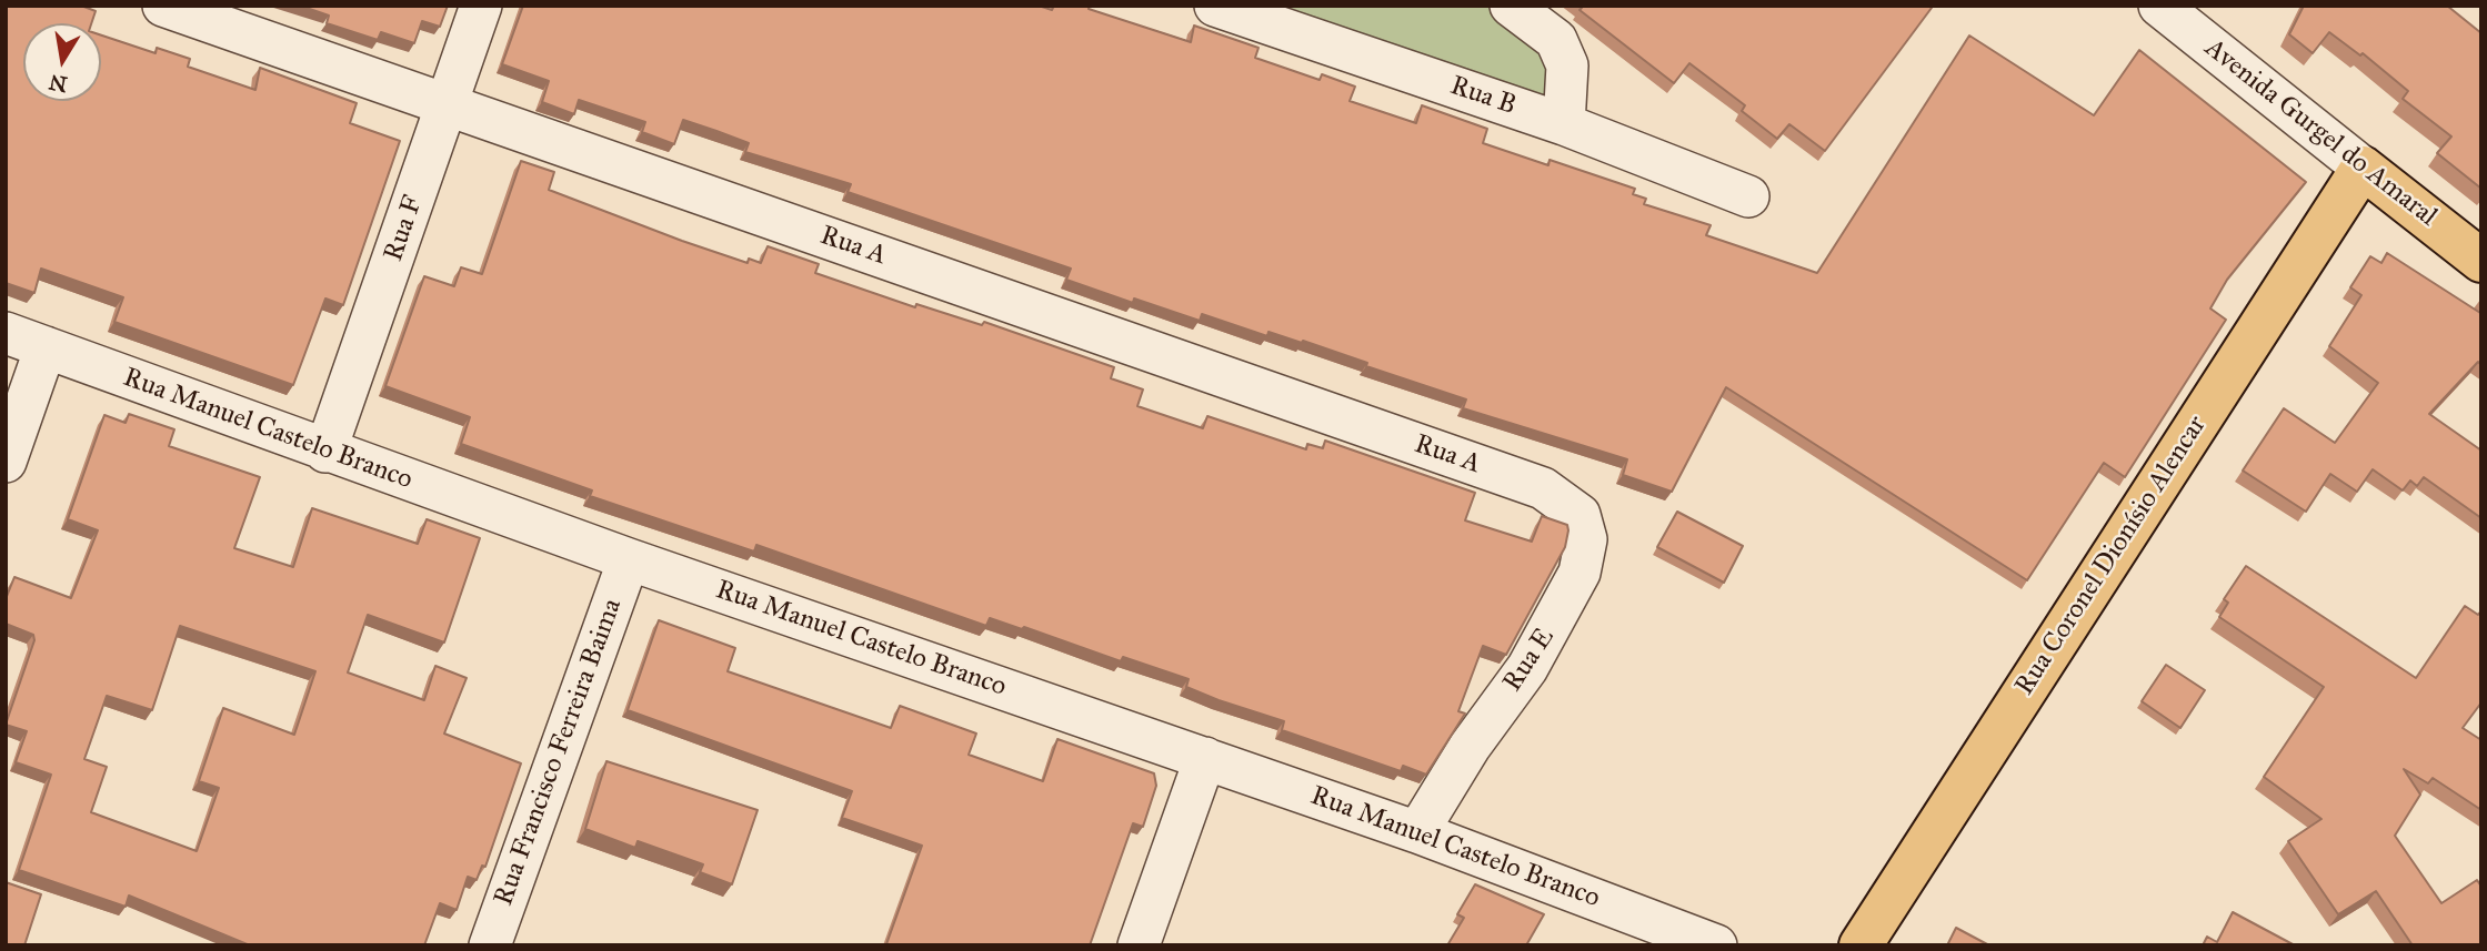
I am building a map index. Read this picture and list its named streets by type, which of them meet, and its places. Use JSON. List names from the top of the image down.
{
  "streets": {
    "main road": ["Avenida Gurgel do Amaral", "Rua Coronel Dionísio Alencar"],
    "street": [
      "Rua B",
      "Rua F",
      "Rua A",
      "Rua Manuel Castelo Branco",
      "Rua E",
      "Rua Francisco Ferreira Baima"
    ]
  },
  "crossings": [
    ["Avenida Gurgel do Amaral", "Rua Coronel Dionísio Alencar"],
    ["Rua F", "Rua A"],
    ["Rua F", "Rua Manuel Castelo Branco"],
    ["Rua A", "Rua E"],
    ["Rua Manuel Castelo Branco", "Rua E"],
    ["Rua Manuel Castelo Branco", "Rua Francisco Ferreira Baima"]
  ],
  "north": "bottom"
}
